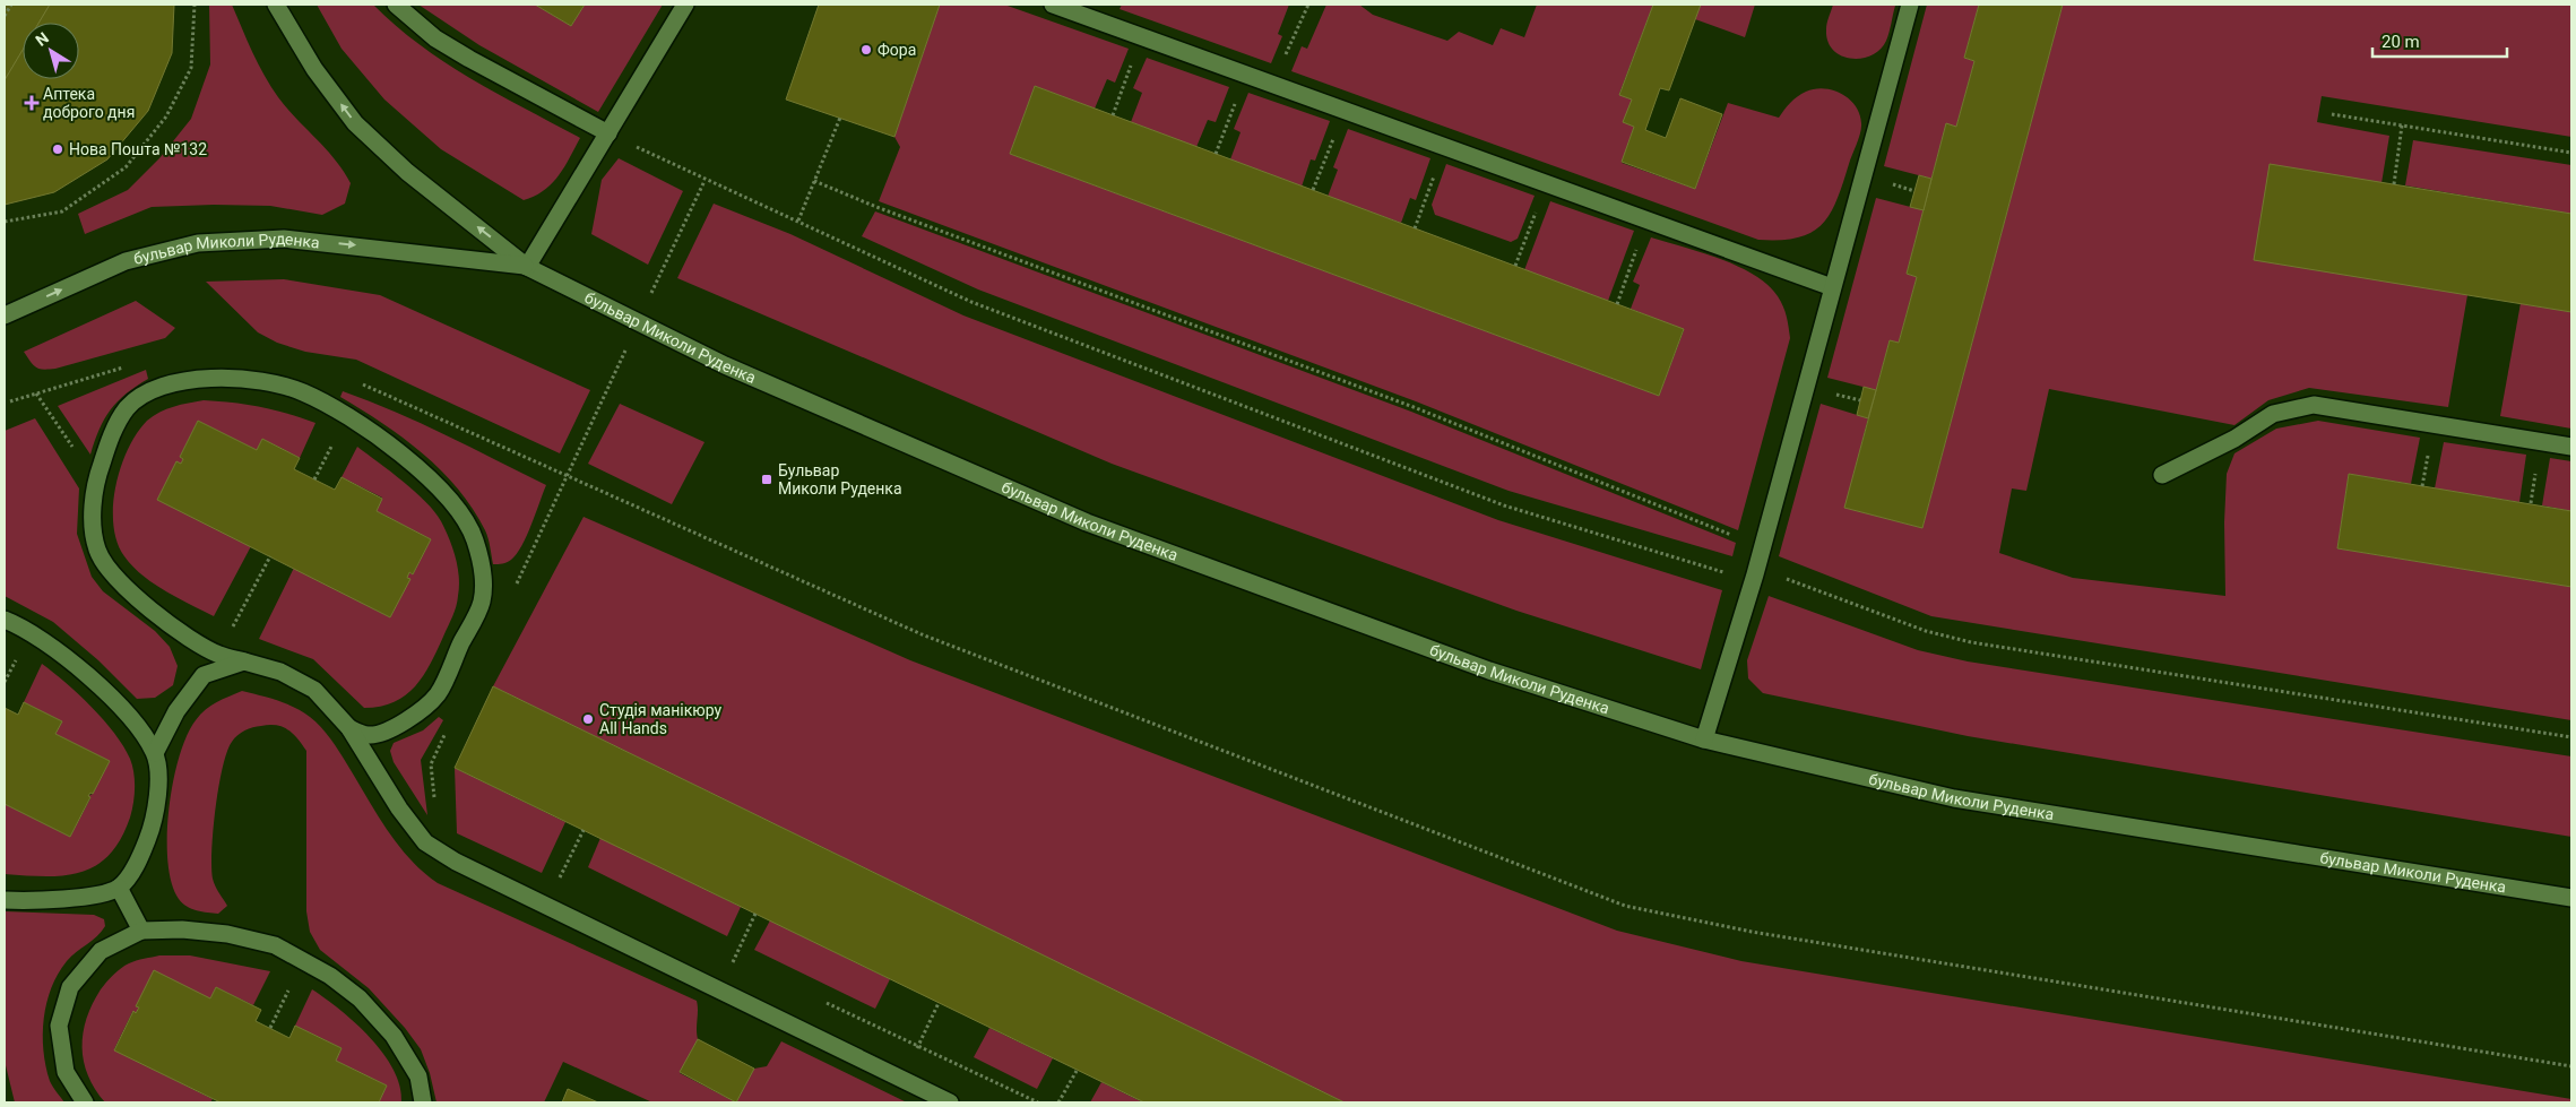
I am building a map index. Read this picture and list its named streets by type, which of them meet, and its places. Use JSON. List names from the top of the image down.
{
  "streets": {
    "street": ["бульвар Миколи Руденка"]
  },
  "places": {
    "other": ["Фора", "Нова Пошта №132", "Студія манікюру All Hands"],
    "health": ["Аптека доброго дня"],
    "transit": ["Бульвар Миколи Руденка"]
  },
  "scale_bar": "20 m",
  "north": "top left"
}
